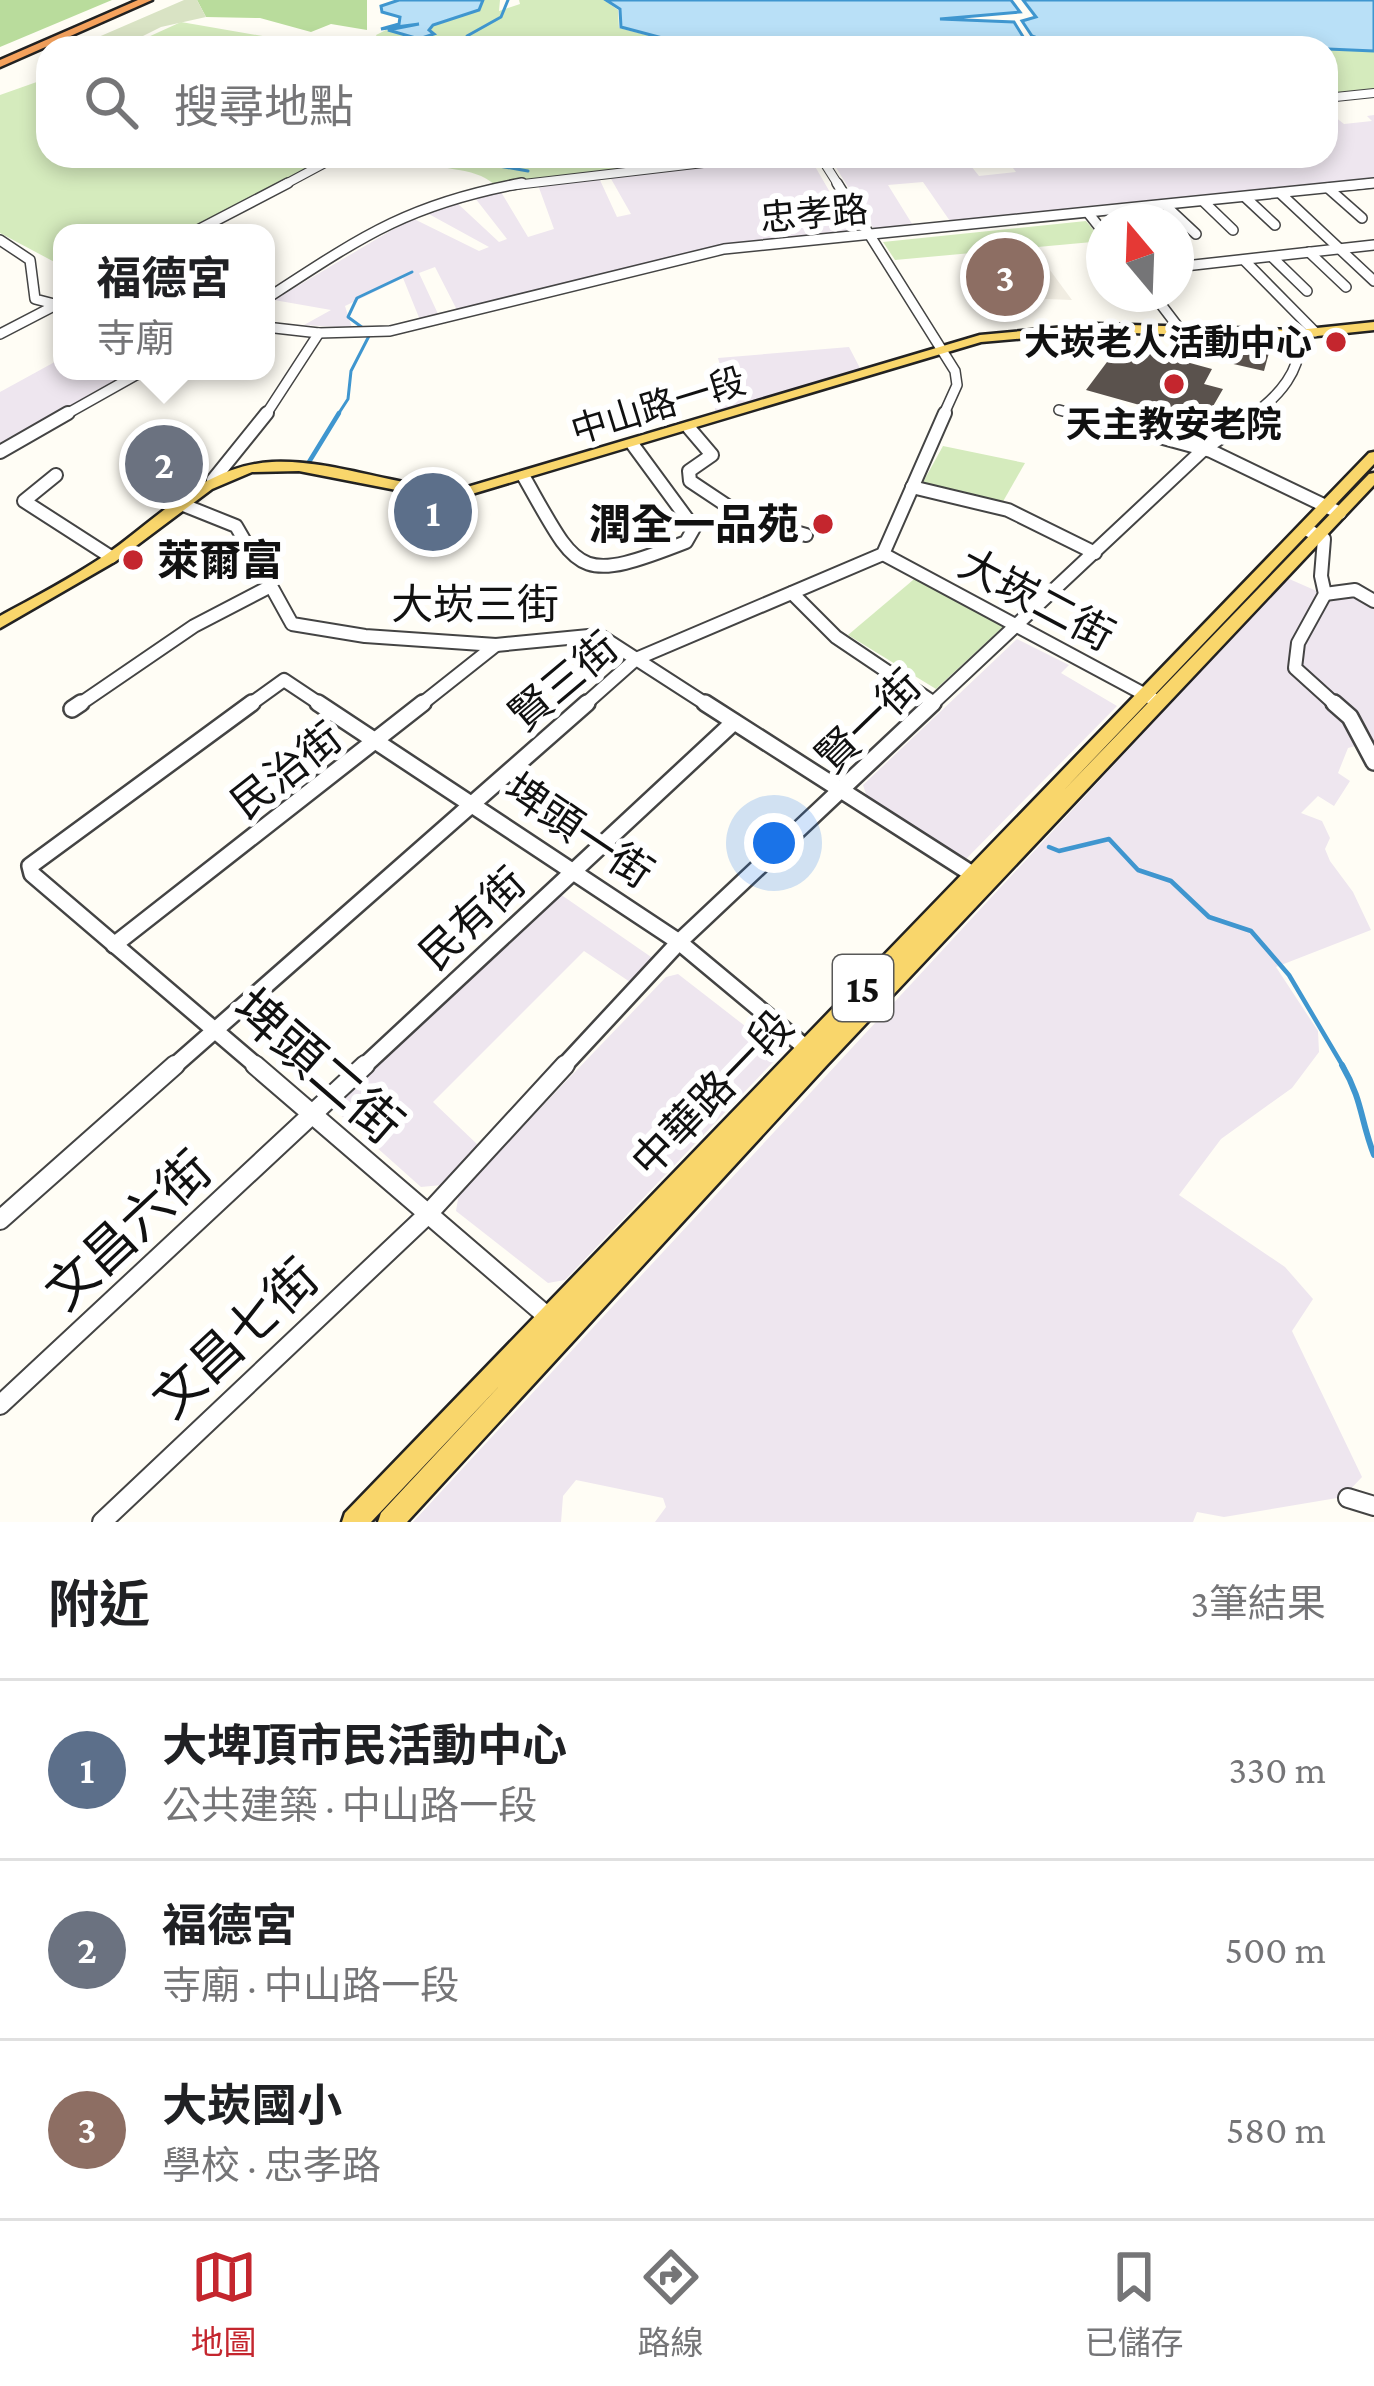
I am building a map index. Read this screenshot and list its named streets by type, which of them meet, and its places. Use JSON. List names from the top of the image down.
{
  "streets": {
    "main road": ["中山路一段", "15", "中華路一段"],
    "street": [
      "忠孝路",
      "大崁二街",
      "大崁三街",
      "賢三街",
      "賢一街",
      "民治街",
      "埤頭一街",
      "民有街",
      "埤頭二街",
      "文昌六街",
      "文昌七街"
    ]
  },
  "crossings": [
    ["中山路一段", "賢一街"],
    ["大崁二街", "賢三街"],
    ["大崁二街", "賢一街"],
    ["大崁二街", "中華路一段"],
    ["大崁三街", "賢三街"],
    ["大崁三街", "賢一街"],
    ["大崁三街", "民治街"],
    ["大崁三街", "民有街"],
    ["大崁三街", "中華路一段"],
    ["賢三街", "埤頭一街"],
    ["賢三街", "埤頭二街"],
    ["賢一街", "埤頭一街"],
    ["賢一街", "埤頭二街"],
    ["賢一街", "文昌七街"],
    ["民治街", "埤頭一街"],
    ["民治街", "埤頭二街"],
    ["埤頭一街", "民有街"],
    ["埤頭一街", "埤頭二街"],
    ["埤頭一街", "中華路一段"],
    ["民有街", "埤頭二街"],
    ["民有街", "文昌六街"],
    ["埤頭二街", "中華路一段"],
    ["埤頭二街", "文昌六街"],
    ["埤頭二街", "文昌七街"]
  ],
  "places": [
    "大崁老人活動中心",
    "天主教安老院",
    "潤全一品苑",
    "萊爾富"
  ],
  "north": "top",
  "page": {
    "search": "搜尋地點",
    "popup": ["福德宮", "寺廟"],
    "pins": ["3", "2", "1"],
    "heading": ["附近", "3筆結果"],
    "list": [
      {
        "mark": "1",
        "name": "大埤頂市民活動中心",
        "note": "公共建築 · 中山路一段",
        "value": "330 m"
      },
      {
        "mark": "2",
        "name": "福德宮",
        "note": "寺廟 · 中山路一段",
        "value": "500 m"
      },
      {
        "mark": "3",
        "name": "大崁國小",
        "note": "學校 · 忠孝路",
        "value": "580 m"
      }
    ],
    "nav": ["地圖", "路線", "已儲存"]
  }
}
